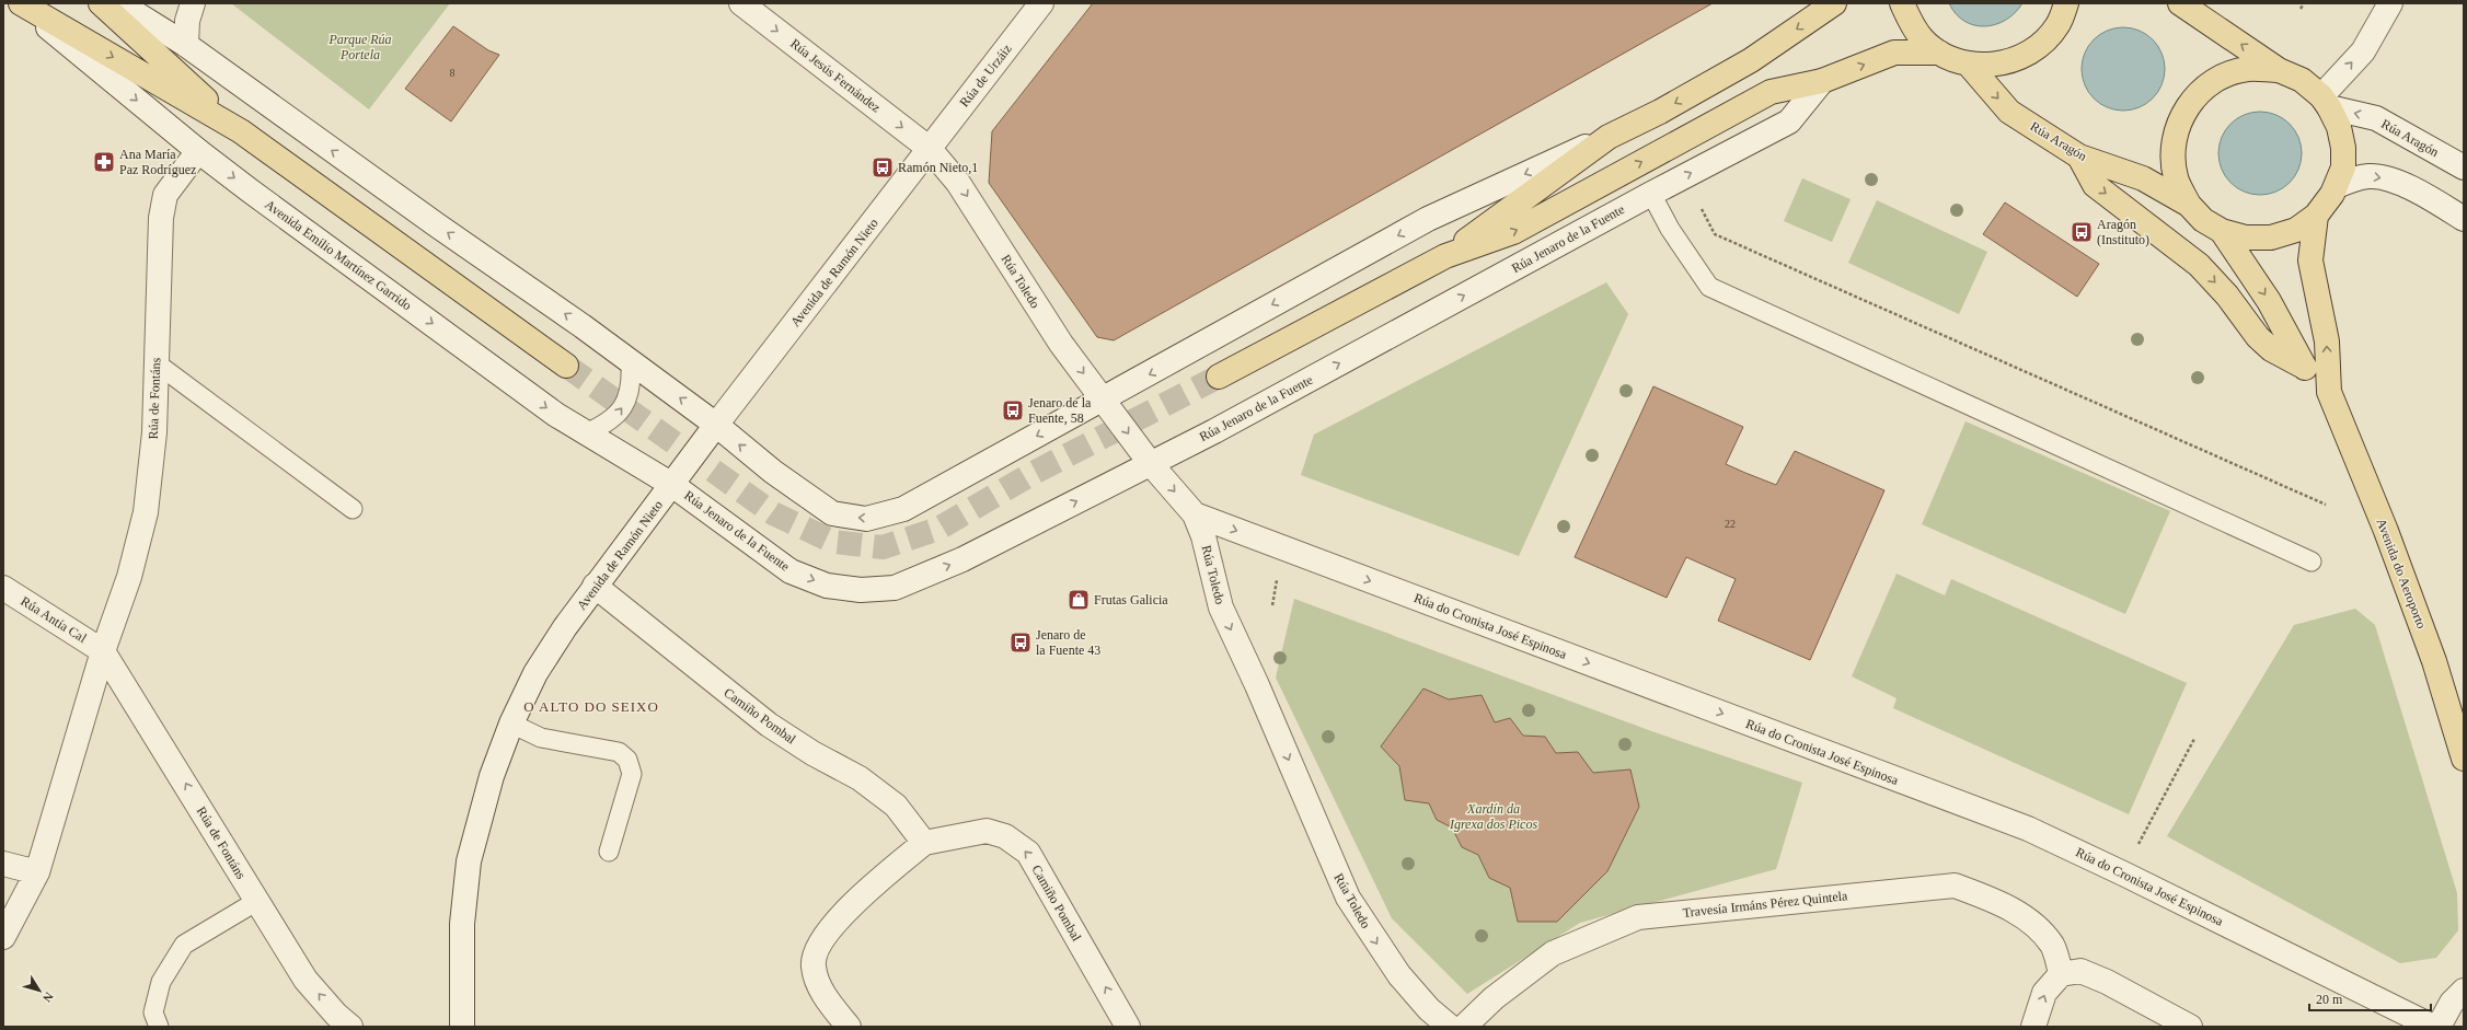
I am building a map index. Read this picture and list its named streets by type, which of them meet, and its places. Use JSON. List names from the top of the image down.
{
  "streets": {
    "main road": ["Rúa Aragón", "Rúa Jenaro de la Fuente", "Avenida do Aeroporto"],
    "street": [
      "Rúa Jesús Fernández",
      "Rúa de Urzáiz",
      "Avenida Emilio Martínez Garrido",
      "Avenida de Ramón Nieto",
      "Rúa Toledo",
      "Rúa de Fontáns",
      "Rúa Antía Cal",
      "Rúa do Cronista José Espinosa",
      "Camiño Pombal",
      "Travesía Irmáns Pérez Quintela"
    ]
  },
  "crossings": [
    ["Rúa Jesús Fernández", "Rúa de Urzáiz"],
    ["Rúa Jesús Fernández", "Avenida de Ramón Nieto"],
    ["Rúa Jesús Fernández", "Rúa Toledo"],
    ["Rúa de Urzáiz", "Avenida de Ramón Nieto"],
    ["Rúa de Urzáiz", "Rúa Toledo"],
    ["Rúa Aragón", "Rúa Jenaro de la Fuente"],
    ["Rúa Aragón", "Avenida do Aeroporto"],
    ["Rúa Jenaro de la Fuente", "Avenida Emilio Martínez Garrido"],
    ["Rúa Jenaro de la Fuente", "Avenida de Ramón Nieto"],
    ["Rúa Jenaro de la Fuente", "Rúa Toledo"],
    ["Avenida Emilio Martínez Garrido", "Avenida de Ramón Nieto"],
    ["Avenida Emilio Martínez Garrido", "Rúa de Fontáns"],
    ["Avenida de Ramón Nieto", "Rúa Toledo"],
    ["Avenida de Ramón Nieto", "Camiño Pombal"],
    ["Rúa Toledo", "Rúa do Cronista José Espinosa"],
    ["Rúa de Fontáns", "Rúa Antía Cal"]
  ],
  "one_way": [
    "Rúa Jesús Fernández",
    "Rúa Toledo",
    "Rúa de Fontáns",
    "Rúa do Cronista José Espinosa"
  ],
  "districts": ["O ALTO DO SEIXO"],
  "parks": ["Parque Rúa Portela", "Xardín da Igrexa dos Picos"],
  "places": {
    "pharmacy": ["Ana María Paz Rodríguez"],
    "bus stop": [
      "Ramón Nieto,1",
      "Aragón (Instituto)",
      "Jenaro de la Fuente, 58",
      "Jenaro de la Fuente 43"
    ],
    "shop": ["Frutas Galicia"]
  },
  "house_numbers": ["8", "22"],
  "scale_bar": "20 m",
  "north": "bottom right"
}
